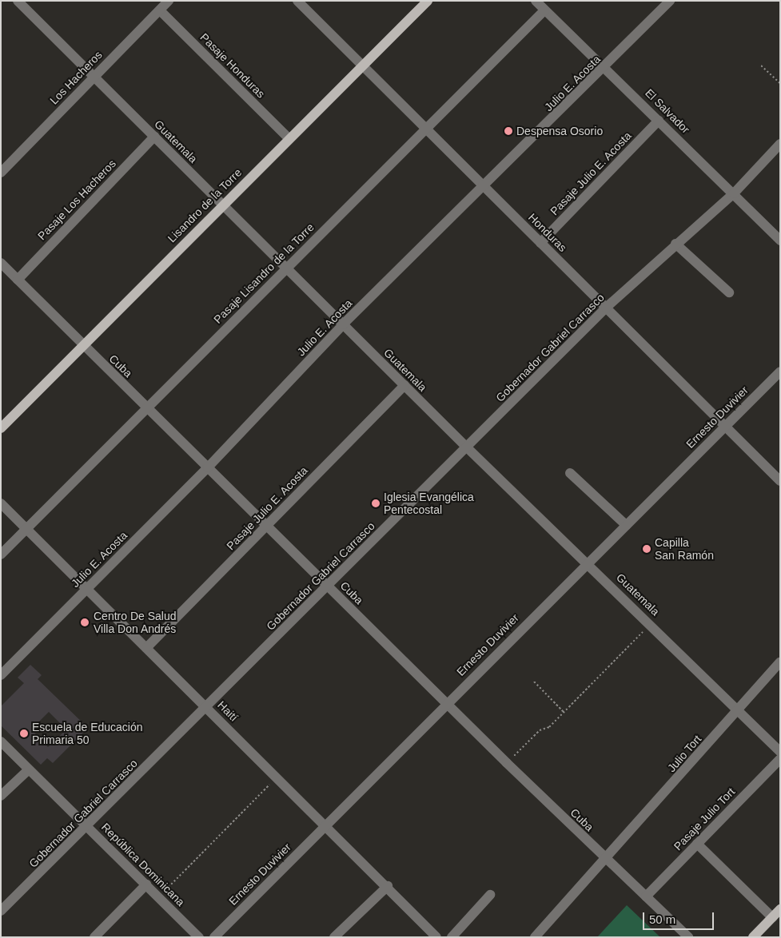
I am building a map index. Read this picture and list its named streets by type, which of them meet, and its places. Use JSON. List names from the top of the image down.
{
  "streets": {
    "main road": ["Lisandro de la Torre"],
    "street": [
      "Pasaje Honduras",
      "Los Hacheros",
      "Julio E. Acosta",
      "El Salvador",
      "Guatemala",
      "Pasaje Julio E. Acosta",
      "Pasaje Los Hacheros",
      "Honduras",
      "Pasaje Lisandro de la Torre",
      "Gobernador Gabriel Carrasco",
      "Cuba",
      "Ernesto Duvivier",
      "Haití",
      "Julio Tort",
      "Pasaje Julio Tort",
      "República Dominicana"
    ]
  },
  "crossings": [
    ["Pasaje Honduras", "Los Hacheros"],
    ["Pasaje Honduras", "Lisandro de la Torre"],
    ["Los Hacheros", "Guatemala"],
    ["Julio E. Acosta", "El Salvador"],
    ["Julio E. Acosta", "Guatemala"],
    ["Julio E. Acosta", "Honduras"],
    ["Julio E. Acosta", "Cuba"],
    ["Julio E. Acosta", "Haití"],
    ["El Salvador", "Pasaje Julio E. Acosta"],
    ["El Salvador", "Pasaje Lisandro de la Torre"],
    ["El Salvador", "Gobernador Gabriel Carrasco"],
    ["Guatemala", "Pasaje Julio E. Acosta"],
    ["Guatemala", "Pasaje Los Hacheros"],
    ["Guatemala", "Lisandro de la Torre"],
    ["Guatemala", "Pasaje Lisandro de la Torre"],
    ["Guatemala", "Gobernador Gabriel Carrasco"],
    ["Guatemala", "Ernesto Duvivier"],
    ["Guatemala", "Julio Tort"],
    ["Pasaje Julio E. Acosta", "Honduras"],
    ["Pasaje Julio E. Acosta", "Cuba"],
    ["Pasaje Julio E. Acosta", "Haití"],
    ["Pasaje Los Hacheros", "Cuba"],
    ["Lisandro de la Torre", "Honduras"],
    ["Lisandro de la Torre", "Cuba"],
    ["Honduras", "Pasaje Lisandro de la Torre"],
    ["Honduras", "Gobernador Gabriel Carrasco"],
    ["Honduras", "Ernesto Duvivier"],
    ["Pasaje Lisandro de la Torre", "Cuba"],
    ["Pasaje Lisandro de la Torre", "Haití"],
    ["Gobernador Gabriel Carrasco", "Cuba"],
    ["Gobernador Gabriel Carrasco", "Haití"],
    ["Gobernador Gabriel Carrasco", "República Dominicana"],
    ["Cuba", "Ernesto Duvivier"],
    ["Cuba", "Julio Tort"],
    ["Cuba", "Pasaje Julio Tort"],
    ["Ernesto Duvivier", "Haití"]
  ],
  "places": [
    "Despensa Osorio",
    "Iglesia Evangélica Pentecostal",
    "Capilla San Ramón",
    "Centro De Salud Villa Don Andrés",
    "Escuela de Educación Primaria 50"
  ],
  "scale_bar": "50 m"
}
